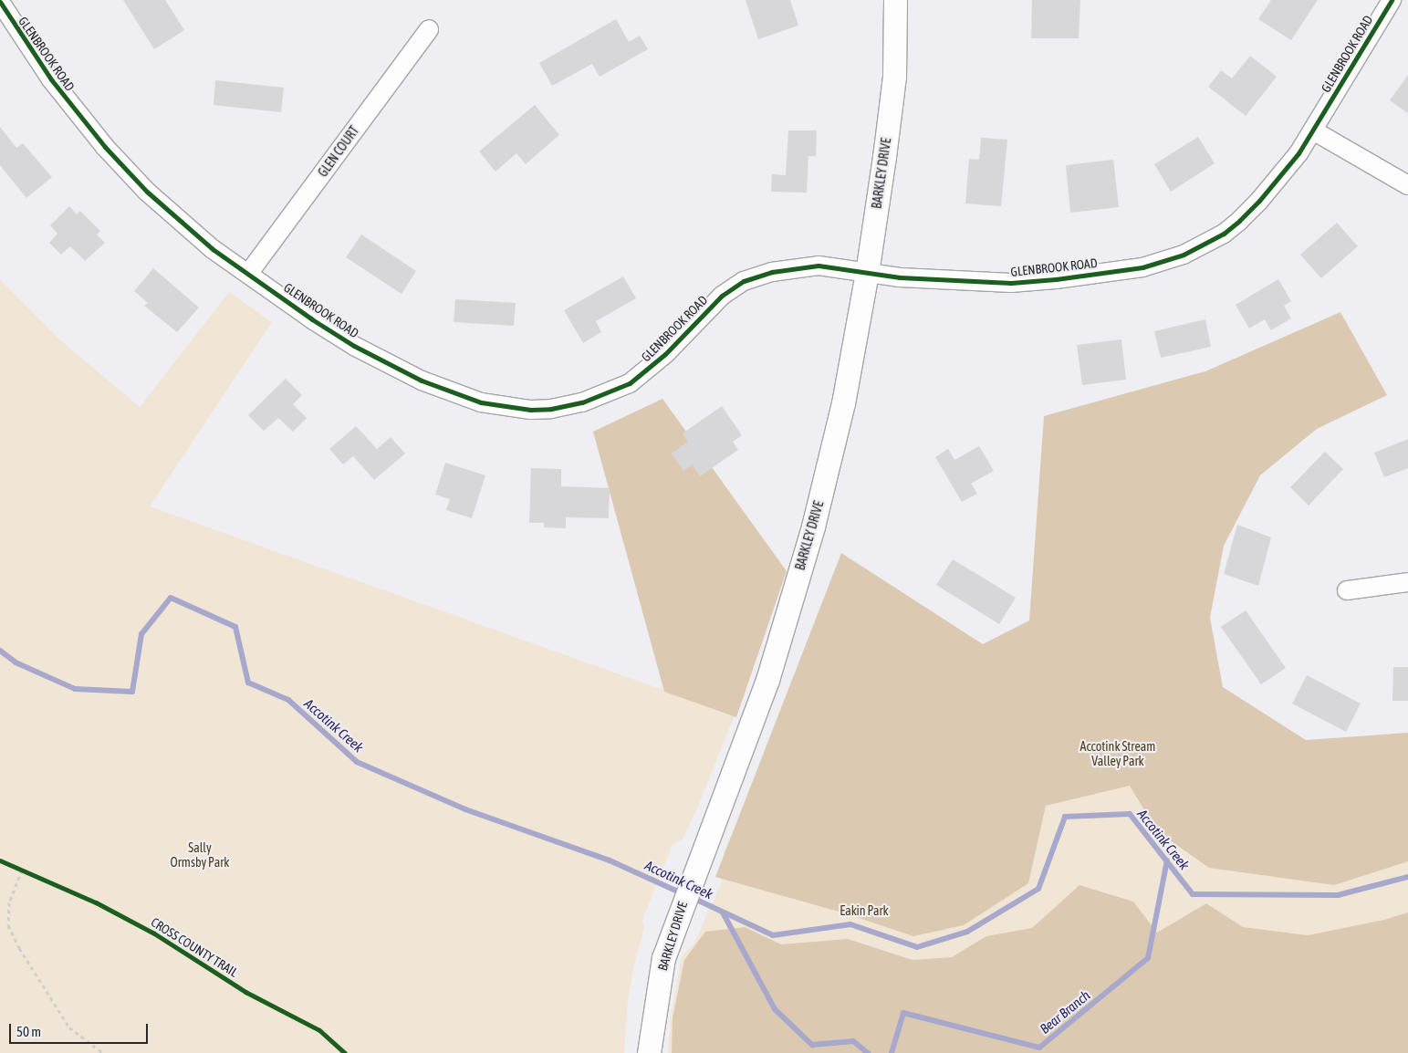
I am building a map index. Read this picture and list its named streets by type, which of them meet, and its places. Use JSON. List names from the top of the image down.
{
  "streets": {
    "street": ["GLENBROOK ROAD", "GLEN COURT", "BARKLEY DRIVE"],
    "cycle path": ["CROSS COUNTY TRAIL"]
  },
  "crossings": [
    ["GLENBROOK ROAD", "GLEN COURT"],
    ["GLENBROOK ROAD", "BARKLEY DRIVE"]
  ],
  "water": ["Accotink Creek", "Bear Branch"],
  "parks": ["Accotink Stream Valley Park", "Sally Ormsby Park", "Eakin Park"],
  "scale_bar": "50 m"
}
